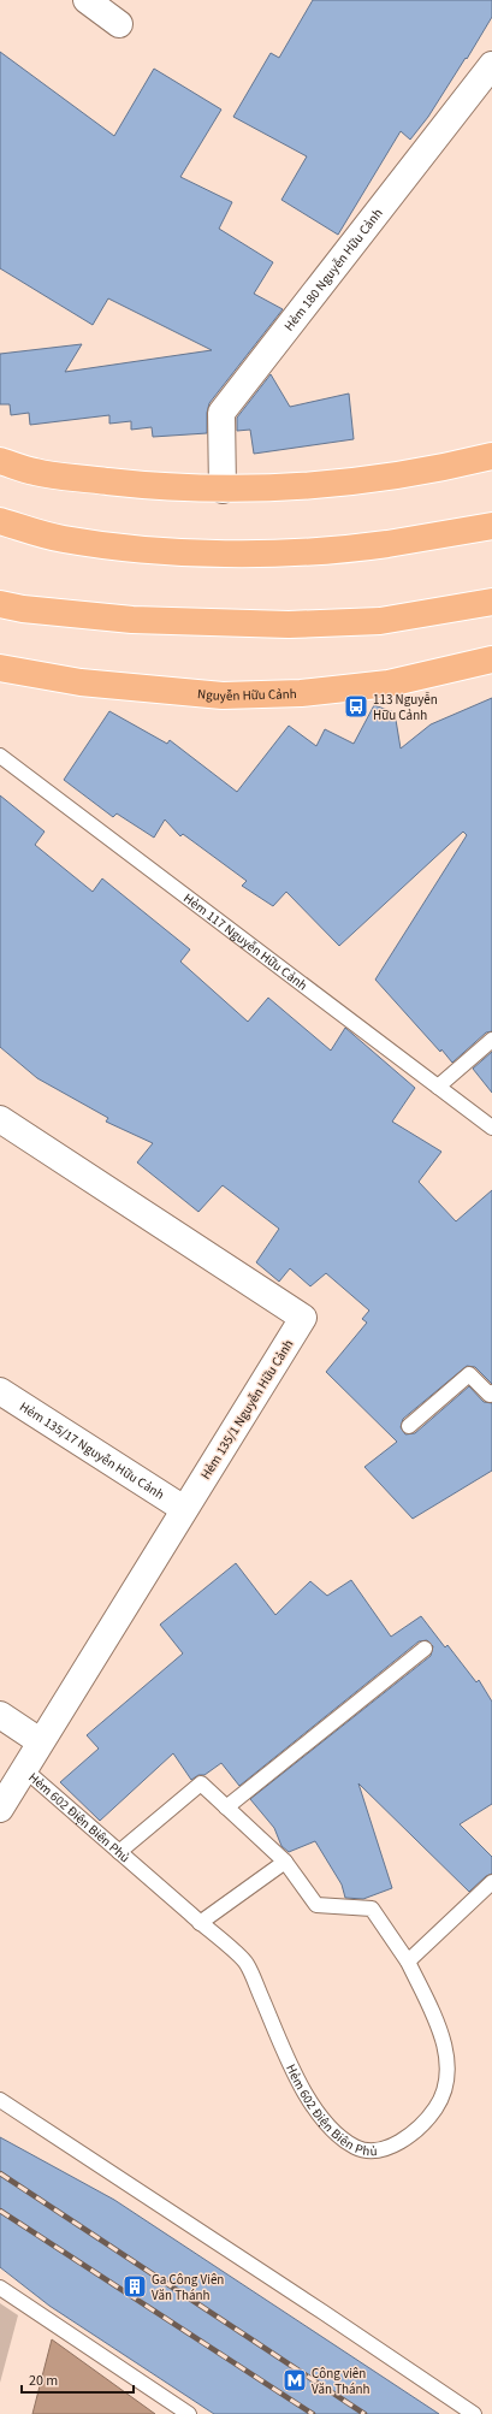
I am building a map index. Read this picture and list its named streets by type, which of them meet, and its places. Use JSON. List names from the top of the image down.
{
  "streets": {
    "main road": ["Nguyễn Hữu Cảnh"],
    "street": ["Hẻm 180 Nguyễn Hữu Cảnh", "Hẻm 135/1 Nguyễn Hữu Cảnh", "Hẻm 135/17 Nguyễn Hữu Cảnh"],
    "lane": ["Hẻm 117 Nguyễn Hữu Cảnh", "Hẻm 602 Điện Biên Phủ"]
  },
  "crossings": [
    ["Hẻm 135/1 Nguyễn Hữu Cảnh", "Hẻm 135/17 Nguyễn Hữu Cảnh"],
    ["Hẻm 135/1 Nguyễn Hữu Cảnh", "Hẻm 602 Điện Biên Phủ"]
  ],
  "places": {
    "bus stop": ["113 Nguyễn Hữu Cảnh"],
    "building": ["Ga Công Viên Văn Thánh"],
    "metro station": ["Công viên Văn Thánh"]
  },
  "scale_bar": "20 m"
}
